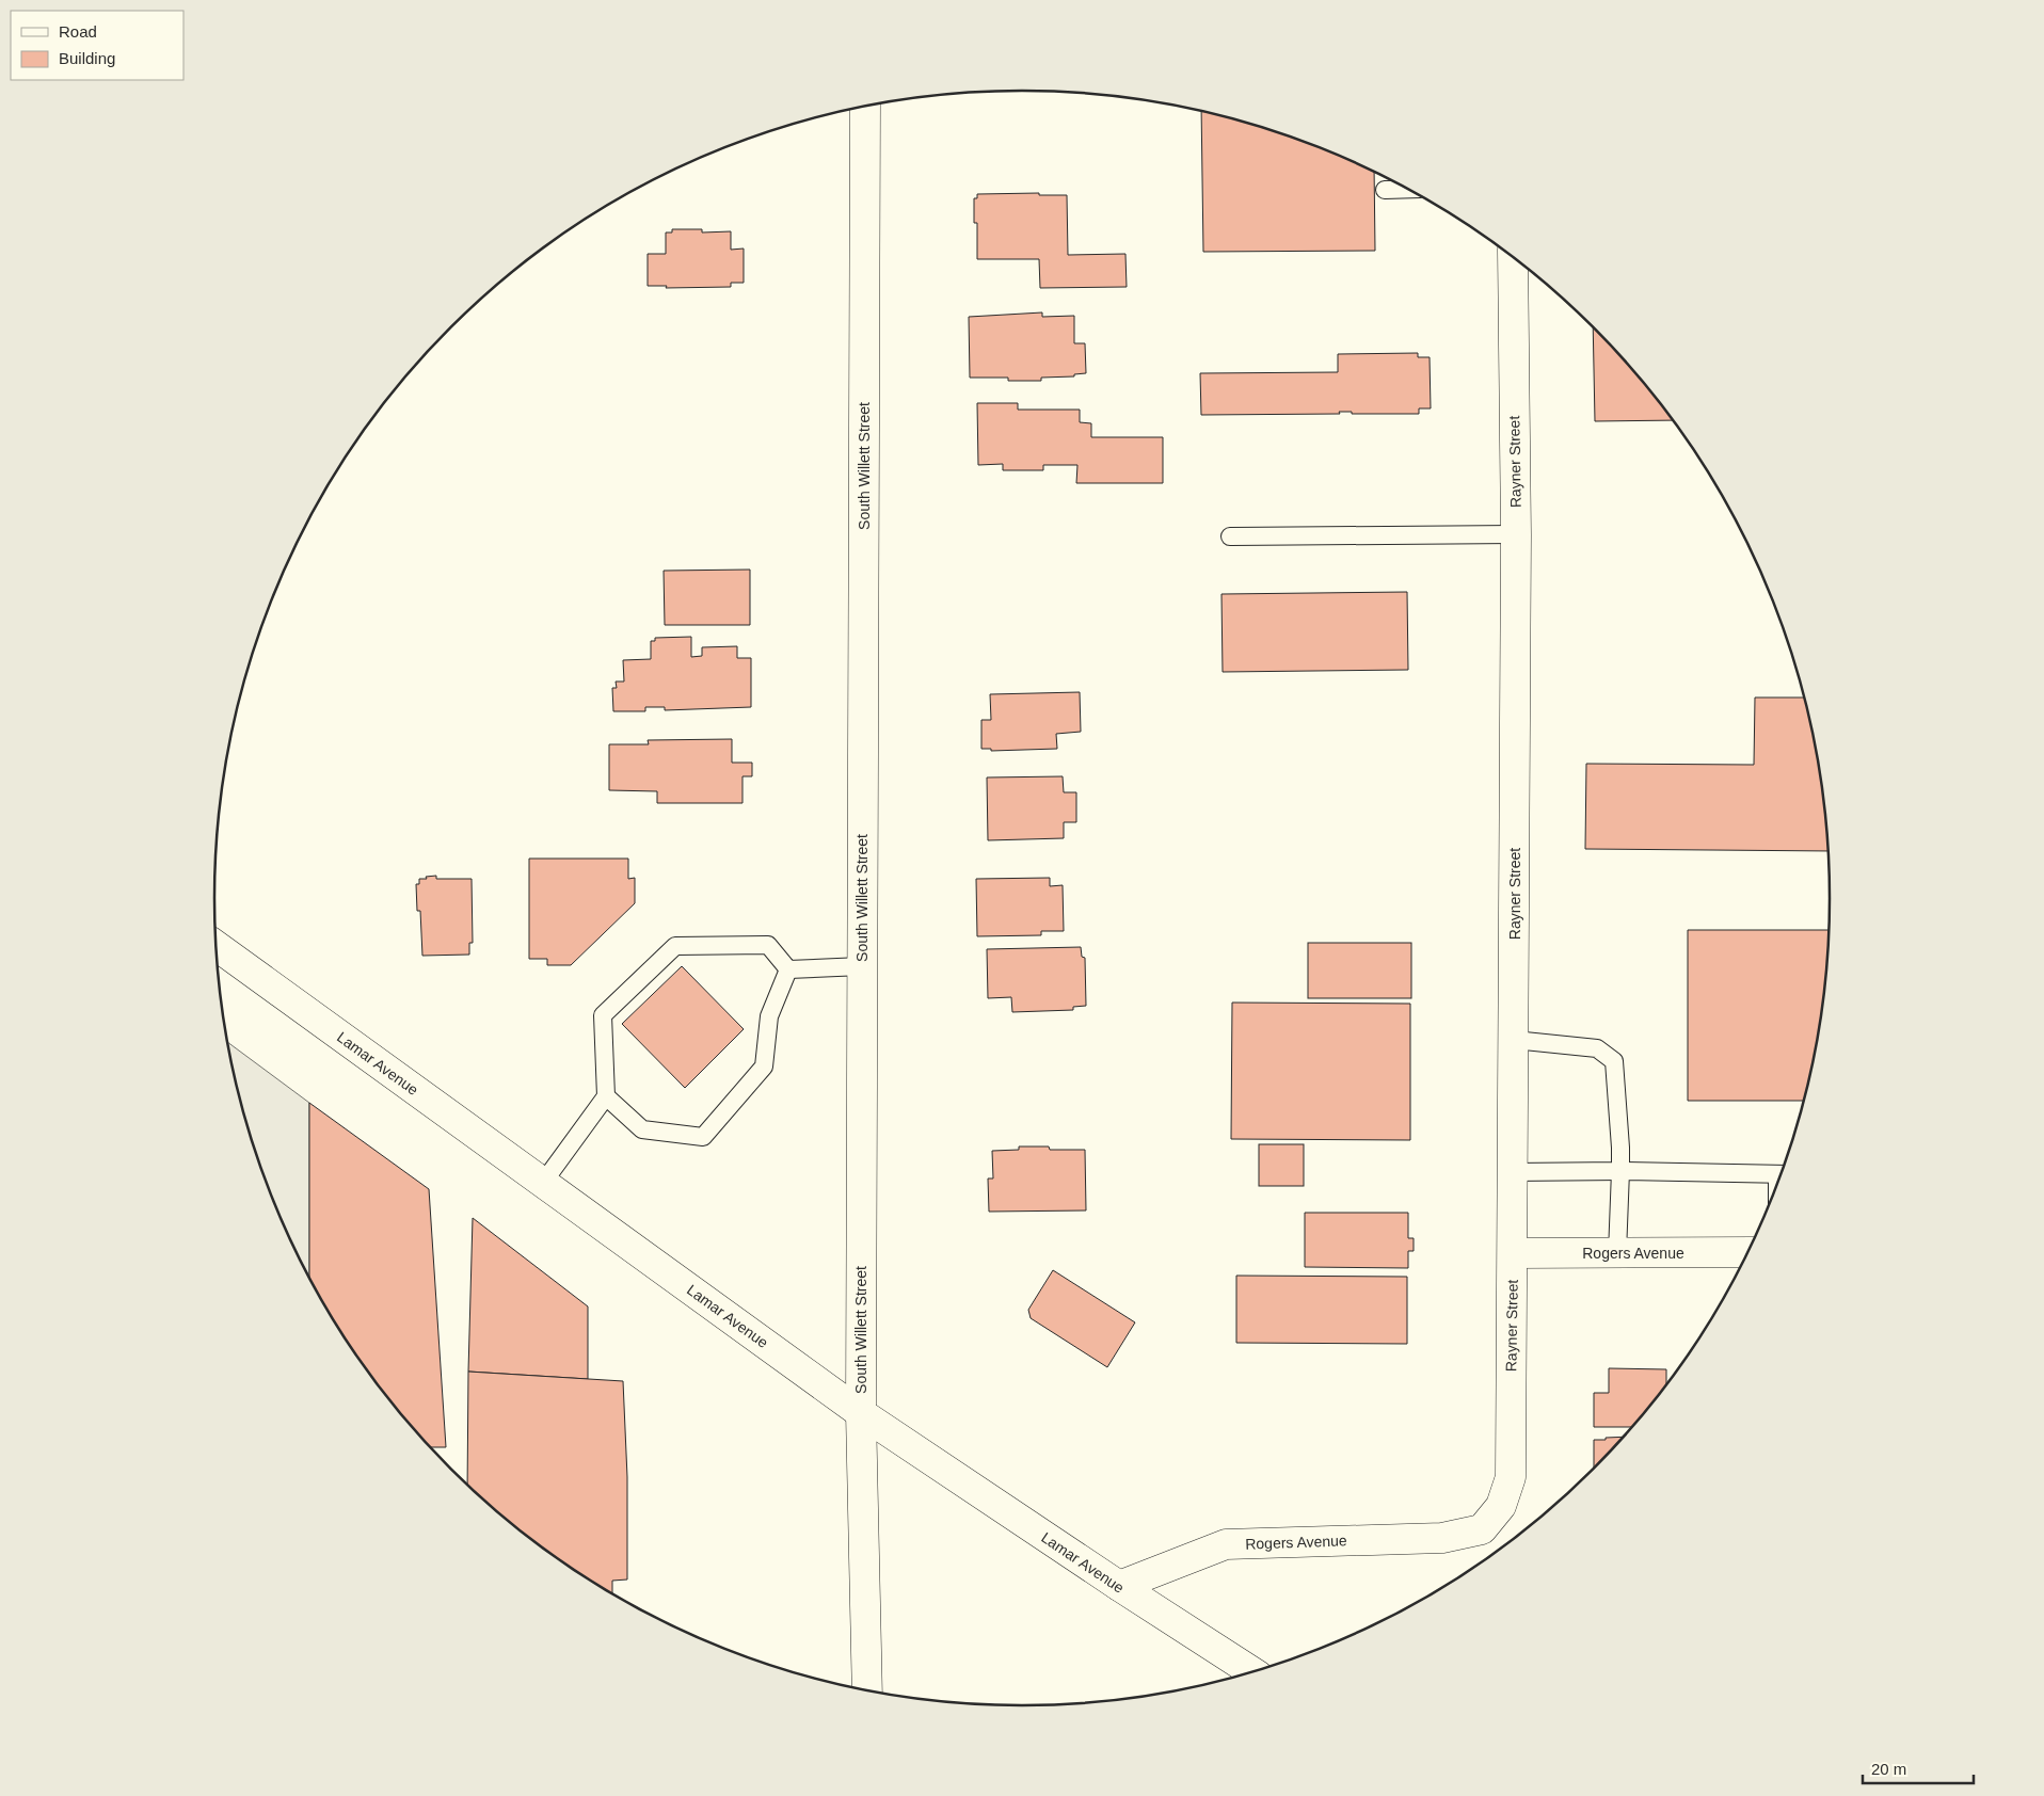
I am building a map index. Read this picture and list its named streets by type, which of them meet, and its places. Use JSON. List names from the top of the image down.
{
  "streets": {
    "street": [
      "Rayner Street",
      "South Willett Street",
      "Lamar Avenue",
      "Rogers Avenue"
    ]
  },
  "crossings": [
    ["Rayner Street", "Rogers Avenue"],
    ["South Willett Street", "Lamar Avenue"],
    ["Lamar Avenue", "Rogers Avenue"]
  ],
  "legend": ["Road", "Building"],
  "scale_bar": "20 m"
}
